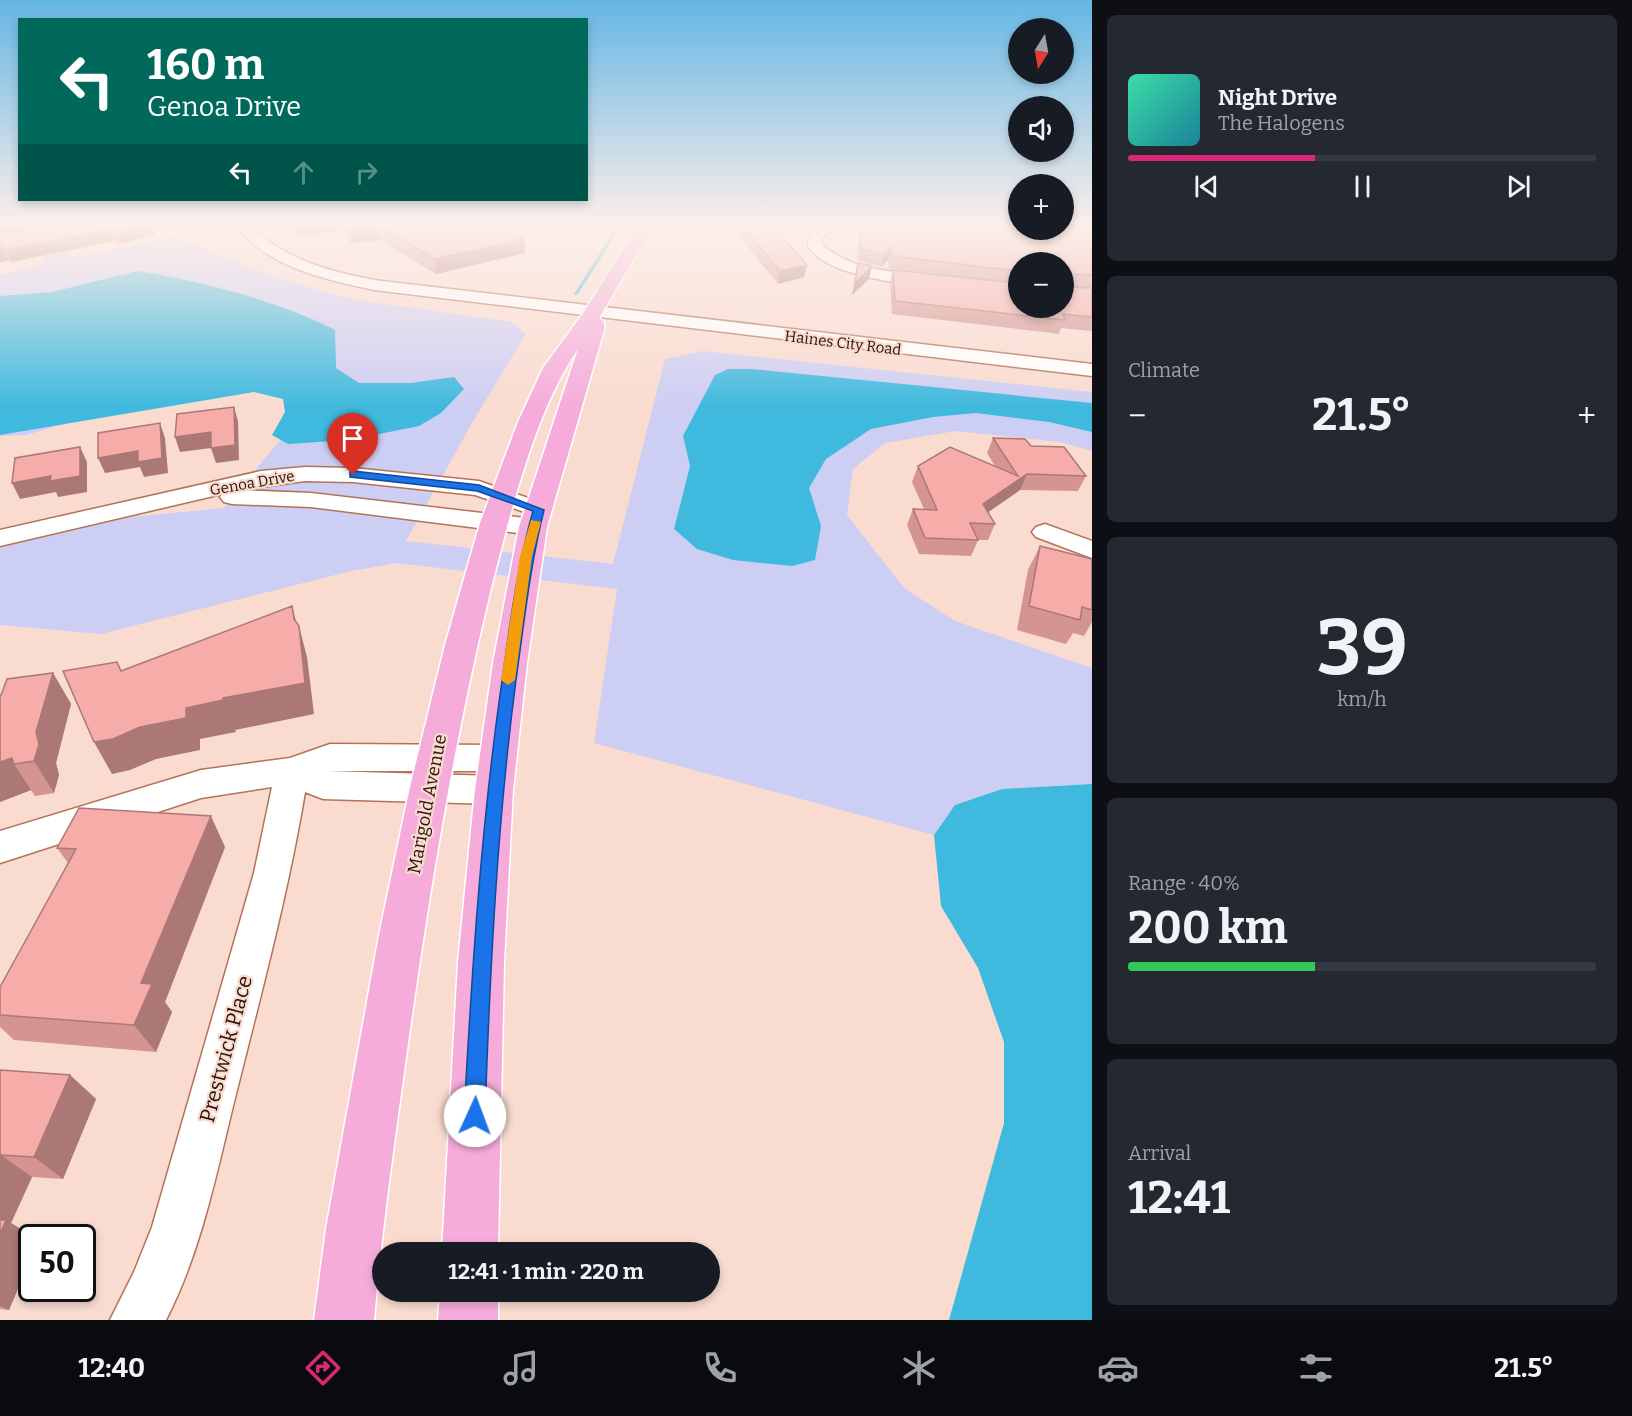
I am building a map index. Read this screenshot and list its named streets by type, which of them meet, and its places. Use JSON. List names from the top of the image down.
{
  "streets": {
    "main road": ["Marigold Avenue"],
    "street": ["Haines City Road", "Genoa Drive", "Prestwick Place"]
  },
  "crossings": [
    ["Haines City Road", "Marigold Avenue"],
    ["Genoa Drive", "Marigold Avenue"]
  ],
  "north": "bottom",
  "page": {
    "map_buttons": ["+", "−"],
    "turn": ["160 m", "Genoa Drive"],
    "song": ["Night Drive", "The Halogens"],
    "tile": [
      "Climate",
      ["39", "km/h"],
      ["Range · 40%", "200 km"],
      ["Arrival", "12:41"]
    ],
    "heat": ["−", "21.5°", "+"],
    "limit": "50",
    "trip": "12:41 · 1 min · 220 m",
    "tabs": ["12:40", "21.5°"]
  }
}
